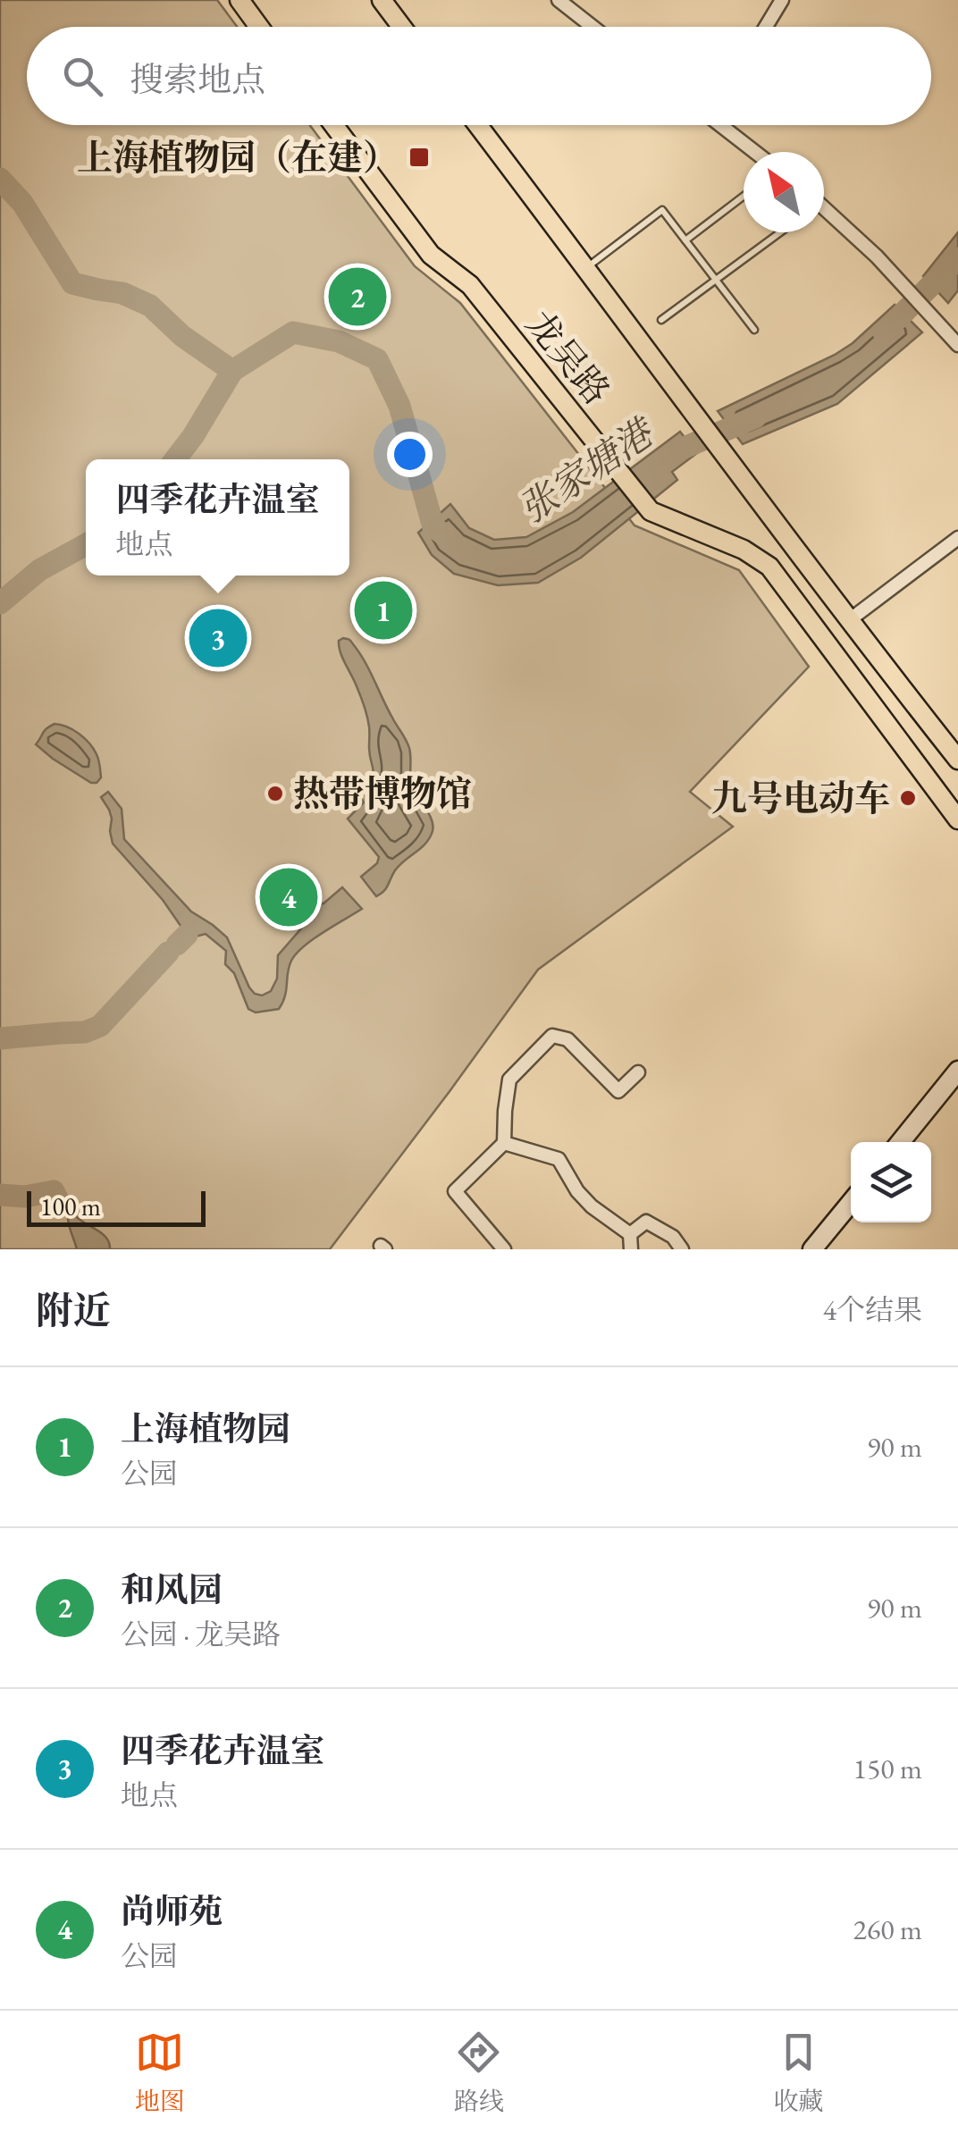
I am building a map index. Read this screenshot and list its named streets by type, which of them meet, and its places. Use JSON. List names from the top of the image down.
{
  "streets": {
    "main road": ["龙吴路"]
  },
  "water": ["张家塘港"],
  "places": {
    "transit": ["上海植物园（在建）"],
    "other": ["热带博物馆", "九号电动车"]
  },
  "scale_bar": "100 m",
  "north": "top left",
  "page": {
    "search": "搜索地点",
    "pins": [
      "2",
      "1",
      "3",
      "4"
    ],
    "popup": ["四季花卉温室", "地点"],
    "scale": "100 m",
    "heading": ["附近", "4个结果"],
    "list": [
      {
        "mark": "1",
        "name": "上海植物园",
        "note": "公园",
        "value": "90 m"
      },
      {
        "mark": "2",
        "name": "和风园",
        "note": "公园 · 龙吴路",
        "value": "90 m"
      },
      {
        "mark": "3",
        "name": "四季花卉温室",
        "note": "地点",
        "value": "150 m"
      },
      {
        "mark": "4",
        "name": "尚师苑",
        "note": "公园",
        "value": "260 m"
      }
    ],
    "nav": ["地图", "路线", "收藏"]
  }
}
